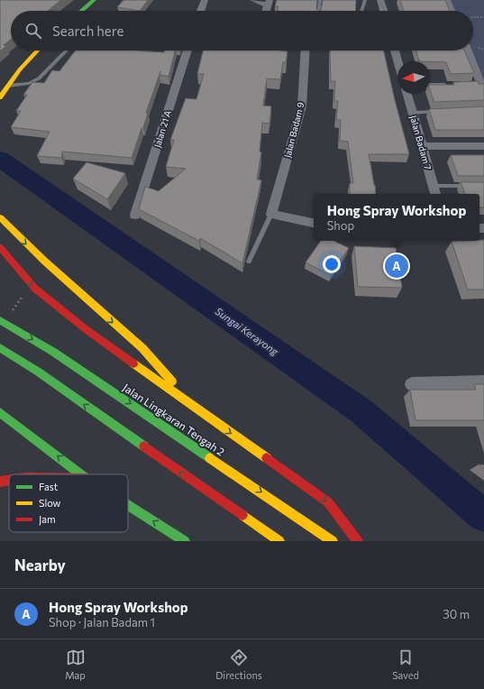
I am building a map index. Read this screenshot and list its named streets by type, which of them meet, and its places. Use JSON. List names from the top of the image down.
{
  "streets": {
    "main road": ["Jalan Lingkaran Tengah 2"],
    "street": ["Jalan 21 A", "Jalan Badam 9", "Jalan Badam 7"]
  },
  "water": ["Sungai Kerayong"],
  "legend": ["Fast", "Slow", "Jam"],
  "north": "left",
  "page": {
    "search": "Search here",
    "popup": ["Hong Spray Workshop", "Shop"],
    "pins": "A",
    "heading": "Nearby",
    "list": [
      {
        "mark": "A",
        "name": "Hong Spray Workshop",
        "note": "Shop · Jalan Badam 1",
        "value": "30 m"
      }
    ],
    "nav": ["Map", "Directions", "Saved"]
  }
}
